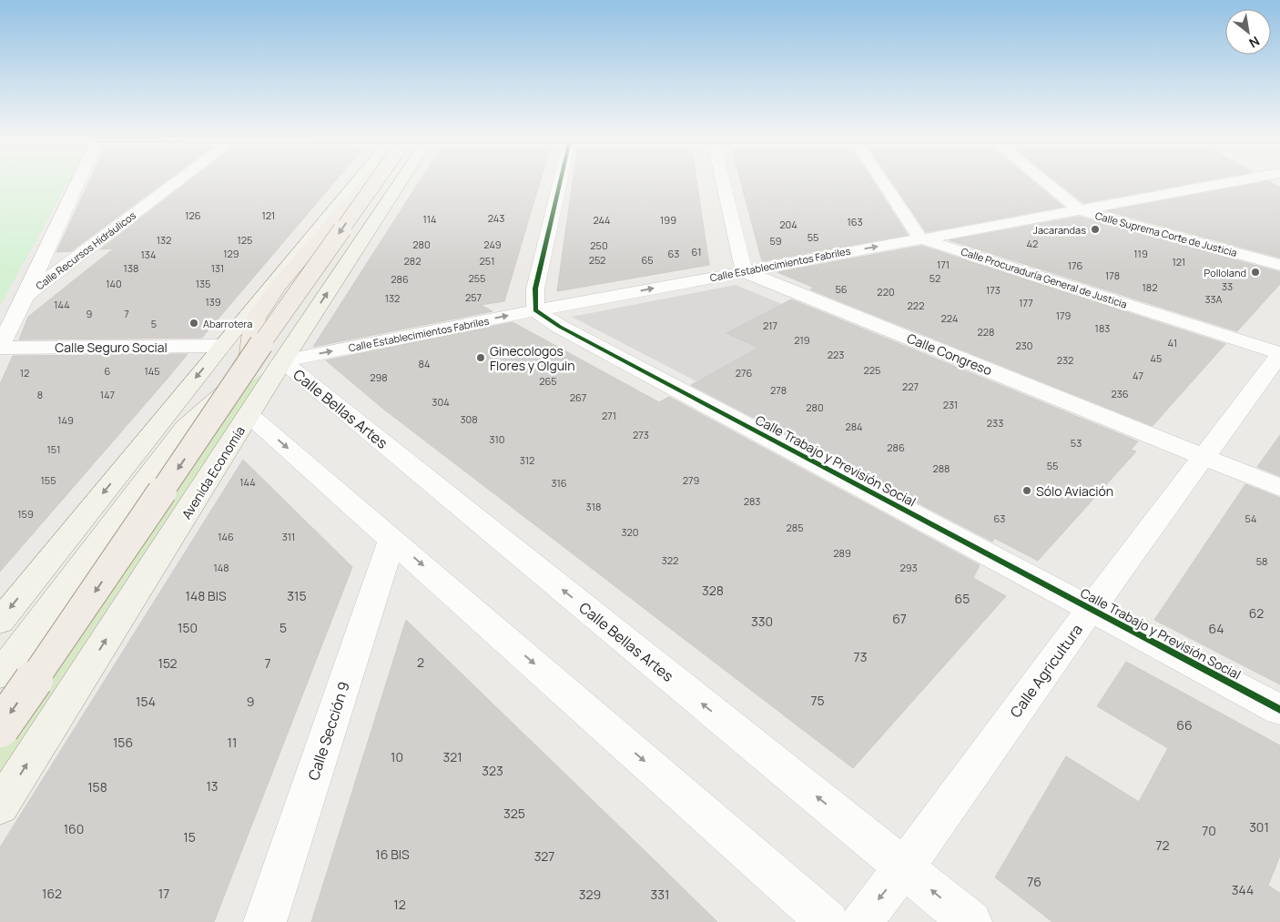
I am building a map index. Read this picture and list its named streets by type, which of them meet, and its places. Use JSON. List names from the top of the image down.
{
  "streets": {
    "main road": ["Avenida Economía"],
    "street": [
      "Calle Suprema Corte de Justicia",
      "Calle Recursos Hidráulicos",
      "Calle Establecimientos Fabriles",
      "Calle Procuraduría General de Justicia",
      "Calle Seguro Social",
      "Calle Congreso",
      "Calle Bellas Artes",
      "Calle Trabajo y Previsión Social",
      "Calle Agricultura",
      "Calle Sección 9"
    ]
  },
  "crossings": [
    ["Calle Suprema Corte de Justicia", "Calle Establecimientos Fabriles"],
    ["Calle Establecimientos Fabriles", "Calle Procuraduría General de Justicia"],
    ["Calle Establecimientos Fabriles", "Calle Congreso"],
    ["Calle Establecimientos Fabriles", "Calle Bellas Artes"],
    ["Calle Establecimientos Fabriles", "Calle Trabajo y Previsión Social"],
    ["Calle Establecimientos Fabriles", "Avenida Economía"],
    ["Calle Procuraduría General de Justicia", "Calle Agricultura"],
    ["Calle Congreso", "Calle Agricultura"],
    ["Calle Bellas Artes", "Avenida Economía"],
    ["Calle Bellas Artes", "Calle Agricultura"],
    ["Calle Trabajo y Previsión Social", "Calle Agricultura"]
  ],
  "one_way": ["Calle Establecimientos Fabriles"],
  "places": [
    "Jacarandas",
    "Polloland",
    "Abarrotera",
    "Ginecologos Flores y Olguin",
    "Sólo Aviación"
  ],
  "house_numbers": [
    "126",
    "121",
    "243",
    "114",
    "244",
    "199",
    "163",
    "204",
    "55",
    "132",
    "125",
    "59",
    "42",
    "280",
    "249",
    "250",
    "61",
    "129",
    "63",
    "119",
    "134",
    "252",
    "65",
    "282",
    "251",
    "121",
    "171",
    "176",
    "138",
    "131",
    "178",
    "255",
    "52",
    "286",
    "140",
    "135",
    "33",
    "182",
    "56",
    "173",
    "220",
    "257",
    "132",
    "33A",
    "139",
    "177",
    "144",
    "222",
    "9",
    "7",
    "179",
    "224",
    "5",
    "217",
    "183",
    "228",
    "219",
    "41",
    "230",
    "223",
    "45",
    "232",
    "84",
    "225",
    "6",
    "145",
    "12",
    "276",
    "47",
    "298",
    "265",
    "227",
    "278",
    "236",
    "8",
    "147",
    "267",
    "304",
    "231",
    "280",
    "271",
    "308",
    "149",
    "233",
    "284",
    "273",
    "310",
    "53",
    "286",
    "151",
    "312",
    "55",
    "288",
    "155",
    "279",
    "144",
    "316",
    "283",
    "318",
    "159",
    "63",
    "54",
    "285",
    "320",
    "146",
    "311",
    "289",
    "322",
    "58",
    "148",
    "293",
    "328",
    "148 BIS",
    "315",
    "65",
    "62",
    "67",
    "330",
    "150",
    "5",
    "64",
    "73",
    "2",
    "152",
    "7",
    "75",
    "154",
    "9",
    "66",
    "156",
    "11",
    "10",
    "321",
    "323",
    "13",
    "158",
    "325",
    "301",
    "160",
    "70",
    "15",
    "72",
    "16 BIS",
    "327",
    "76",
    "344",
    "162",
    "17",
    "329",
    "331",
    "12"
  ],
  "north": "bottom right"
}
